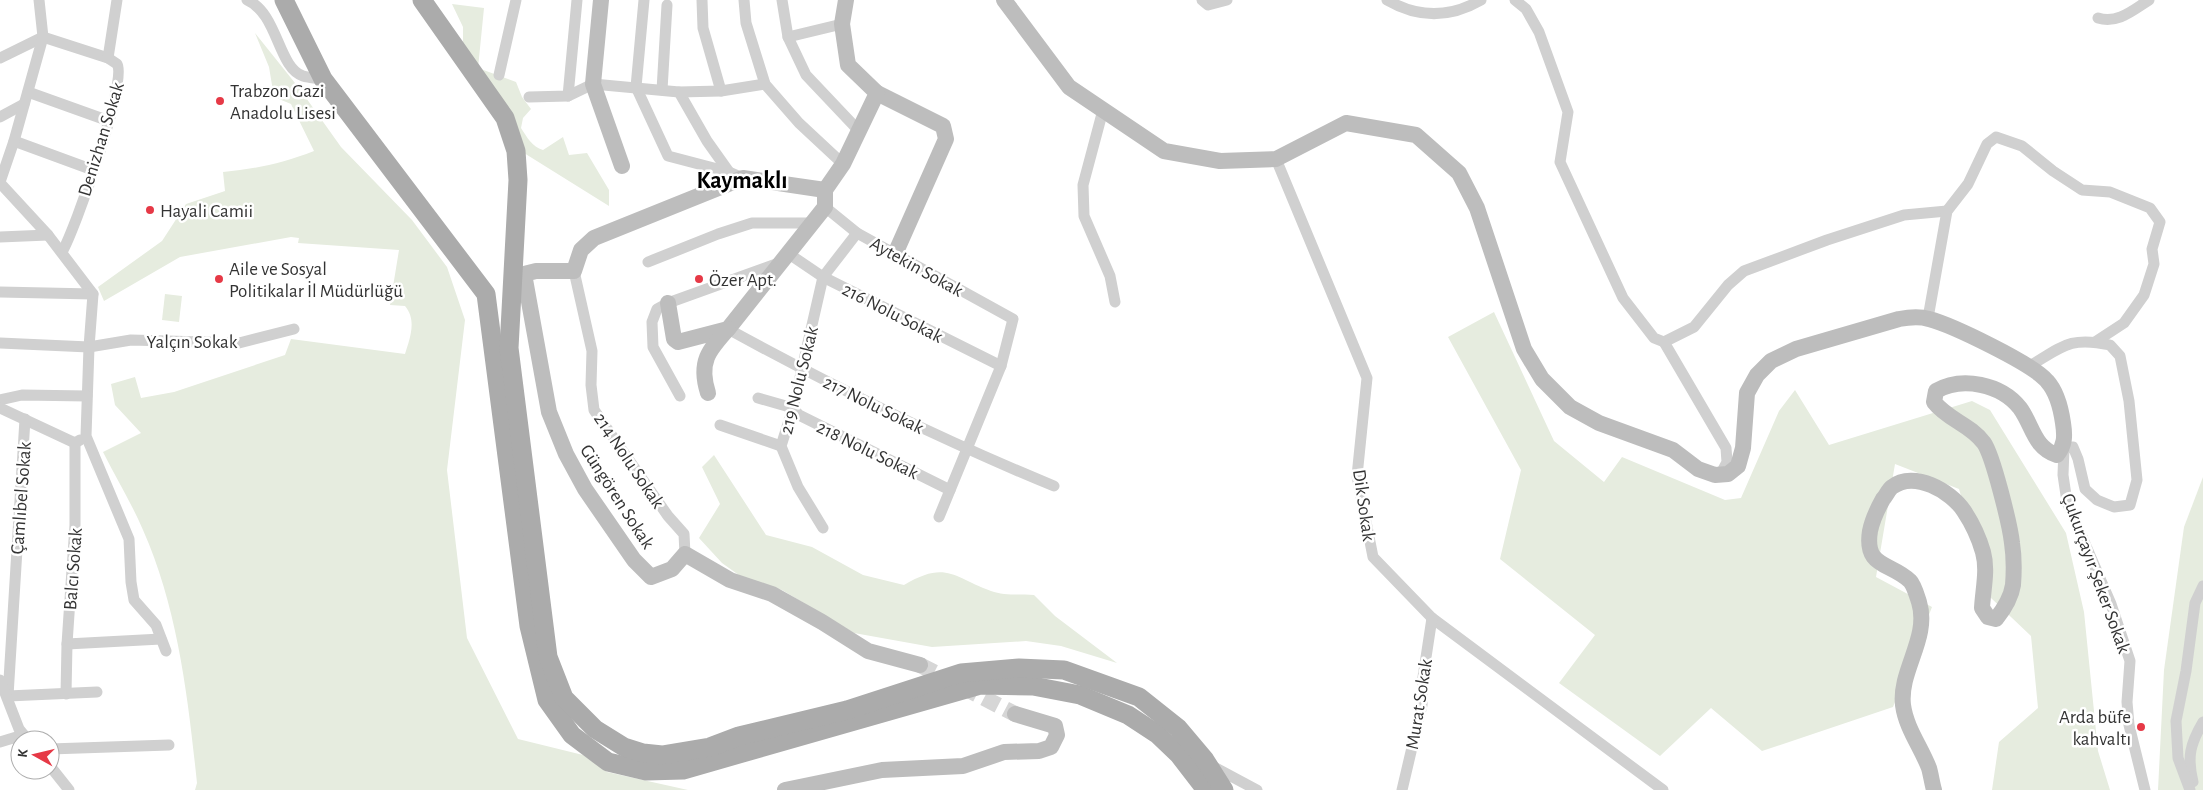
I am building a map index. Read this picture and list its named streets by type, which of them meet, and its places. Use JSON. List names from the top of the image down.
{
  "streets": {
    "street": [
      "Denizhan Sokak",
      "Aytekin Sokak",
      "216 Nolu Sokak",
      "Yalçın Sokak",
      "219 Nolu Sokak",
      "217 Nolu Sokak",
      "218 Nolu Sokak",
      "214 Nolu Sokak",
      "Güngören Sokak",
      "Çamlıbel Sokak",
      "Dik Sokak",
      "Balcı Sokak",
      "Çukurçayır Şeker Sokak",
      "Murat Sokak"
    ]
  },
  "crossings": [
    ["Aytekin Sokak", "216 Nolu Sokak"],
    ["Aytekin Sokak", "219 Nolu Sokak"],
    ["216 Nolu Sokak", "219 Nolu Sokak"],
    ["219 Nolu Sokak", "217 Nolu Sokak"],
    ["219 Nolu Sokak", "218 Nolu Sokak"],
    ["214 Nolu Sokak", "Güngören Sokak"],
    ["Dik Sokak", "Murat Sokak"]
  ],
  "districts": ["Kaymaklı"],
  "places": [
    "Trabzon Gazi Anadolu Lisesi",
    "Hayali Camii",
    "Aile ve Sosyal Politikalar İl Müdürlüğü",
    "Özer Apt.",
    "Arda büfe kahvaltı"
  ],
  "north": "left"
}
